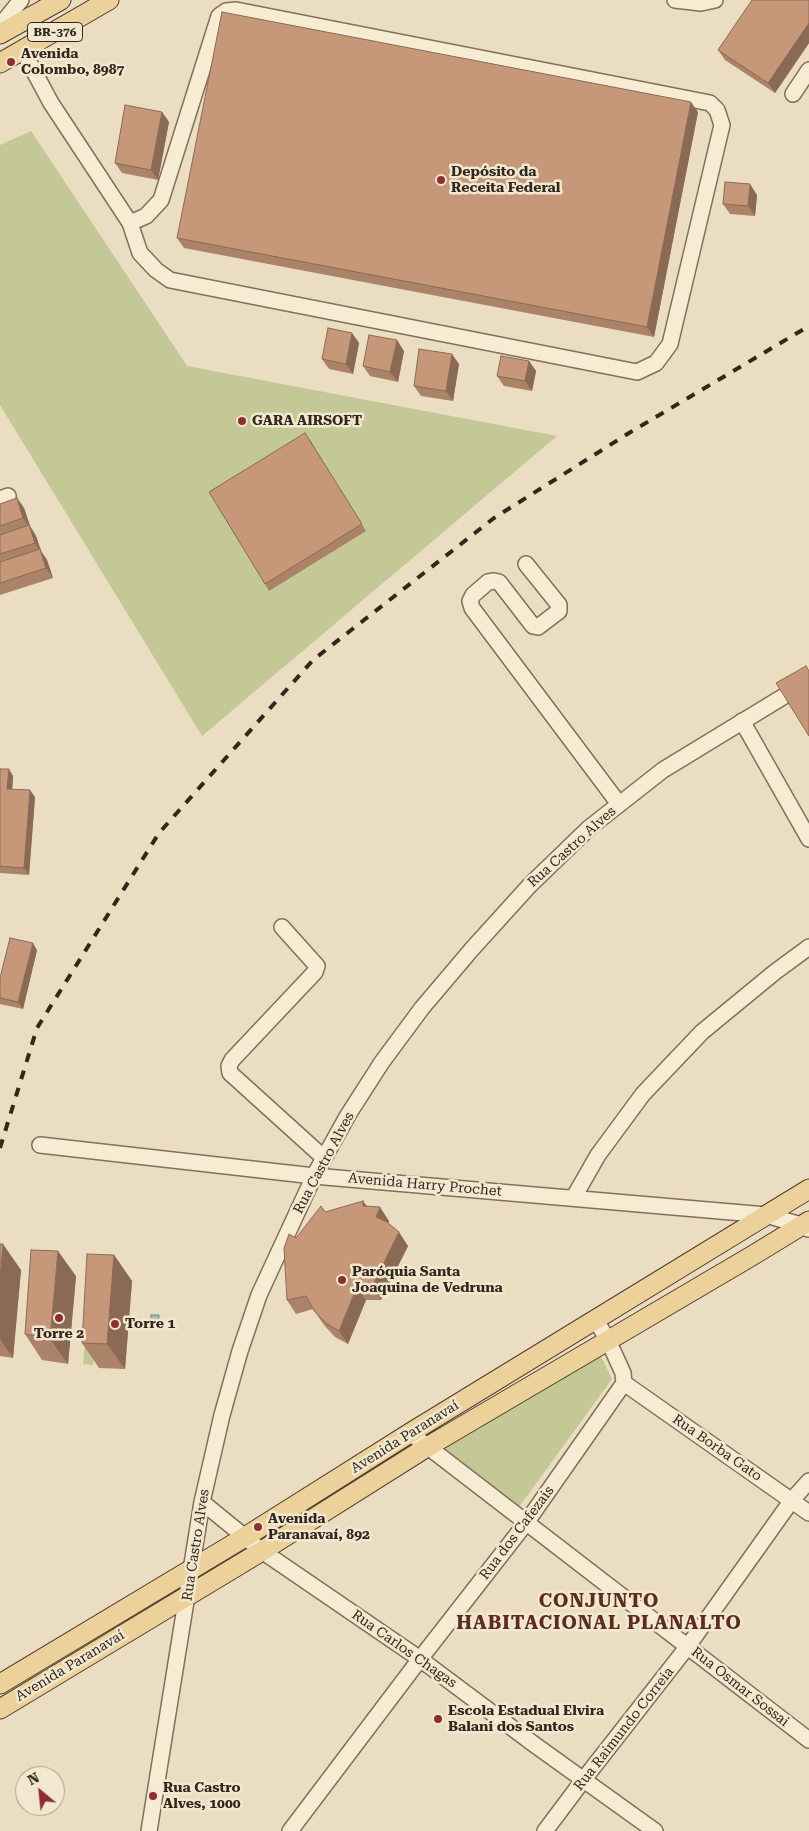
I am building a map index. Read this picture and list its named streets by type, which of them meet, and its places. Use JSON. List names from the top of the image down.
{
  "streets": {
    "main road": ["BR-376", "Avenida Paranavaí"],
    "street": [
      "Rua Castro Alves",
      "Avenida Harry Prochet",
      "Rua Borba Gato",
      "Rua dos Cafezais",
      "Rua Carlos Chagas",
      "Rua Osmar Sossai",
      "Rua Raimundo Correia"
    ]
  },
  "crossings": [
    ["Rua Castro Alves", "Avenida Harry Prochet"],
    ["Rua Castro Alves", "Avenida Paranavaí"],
    ["Rua Castro Alves", "Rua Carlos Chagas"],
    ["Avenida Harry Prochet", "Avenida Paranavaí"],
    ["Avenida Paranavaí", "Rua Carlos Chagas"],
    ["Avenida Paranavaí", "Rua Osmar Sossai"],
    ["Rua Borba Gato", "Rua dos Cafezais"],
    ["Rua Borba Gato", "Rua Raimundo Correia"],
    ["Rua dos Cafezais", "Rua Carlos Chagas"],
    ["Rua dos Cafezais", "Rua Osmar Sossai"],
    ["Rua Carlos Chagas", "Rua Raimundo Correia"],
    ["Rua Osmar Sossai", "Rua Raimundo Correia"]
  ],
  "districts": ["CONJUNTO HABITACIONAL PLANALTO"],
  "places": [
    "Avenida Colombo, 8987",
    "Depósito da Receita Federal",
    "GARA AIRSOFT",
    "Paróquia Santa Joaquina de Vedruna",
    "Torre 2",
    "Torre 1",
    "Avenida Paranavaí, 892",
    "Escola Estadual Elvira Balani dos Santos",
    "Rua Castro Alves, 1000"
  ],
  "north": "top left"
}
